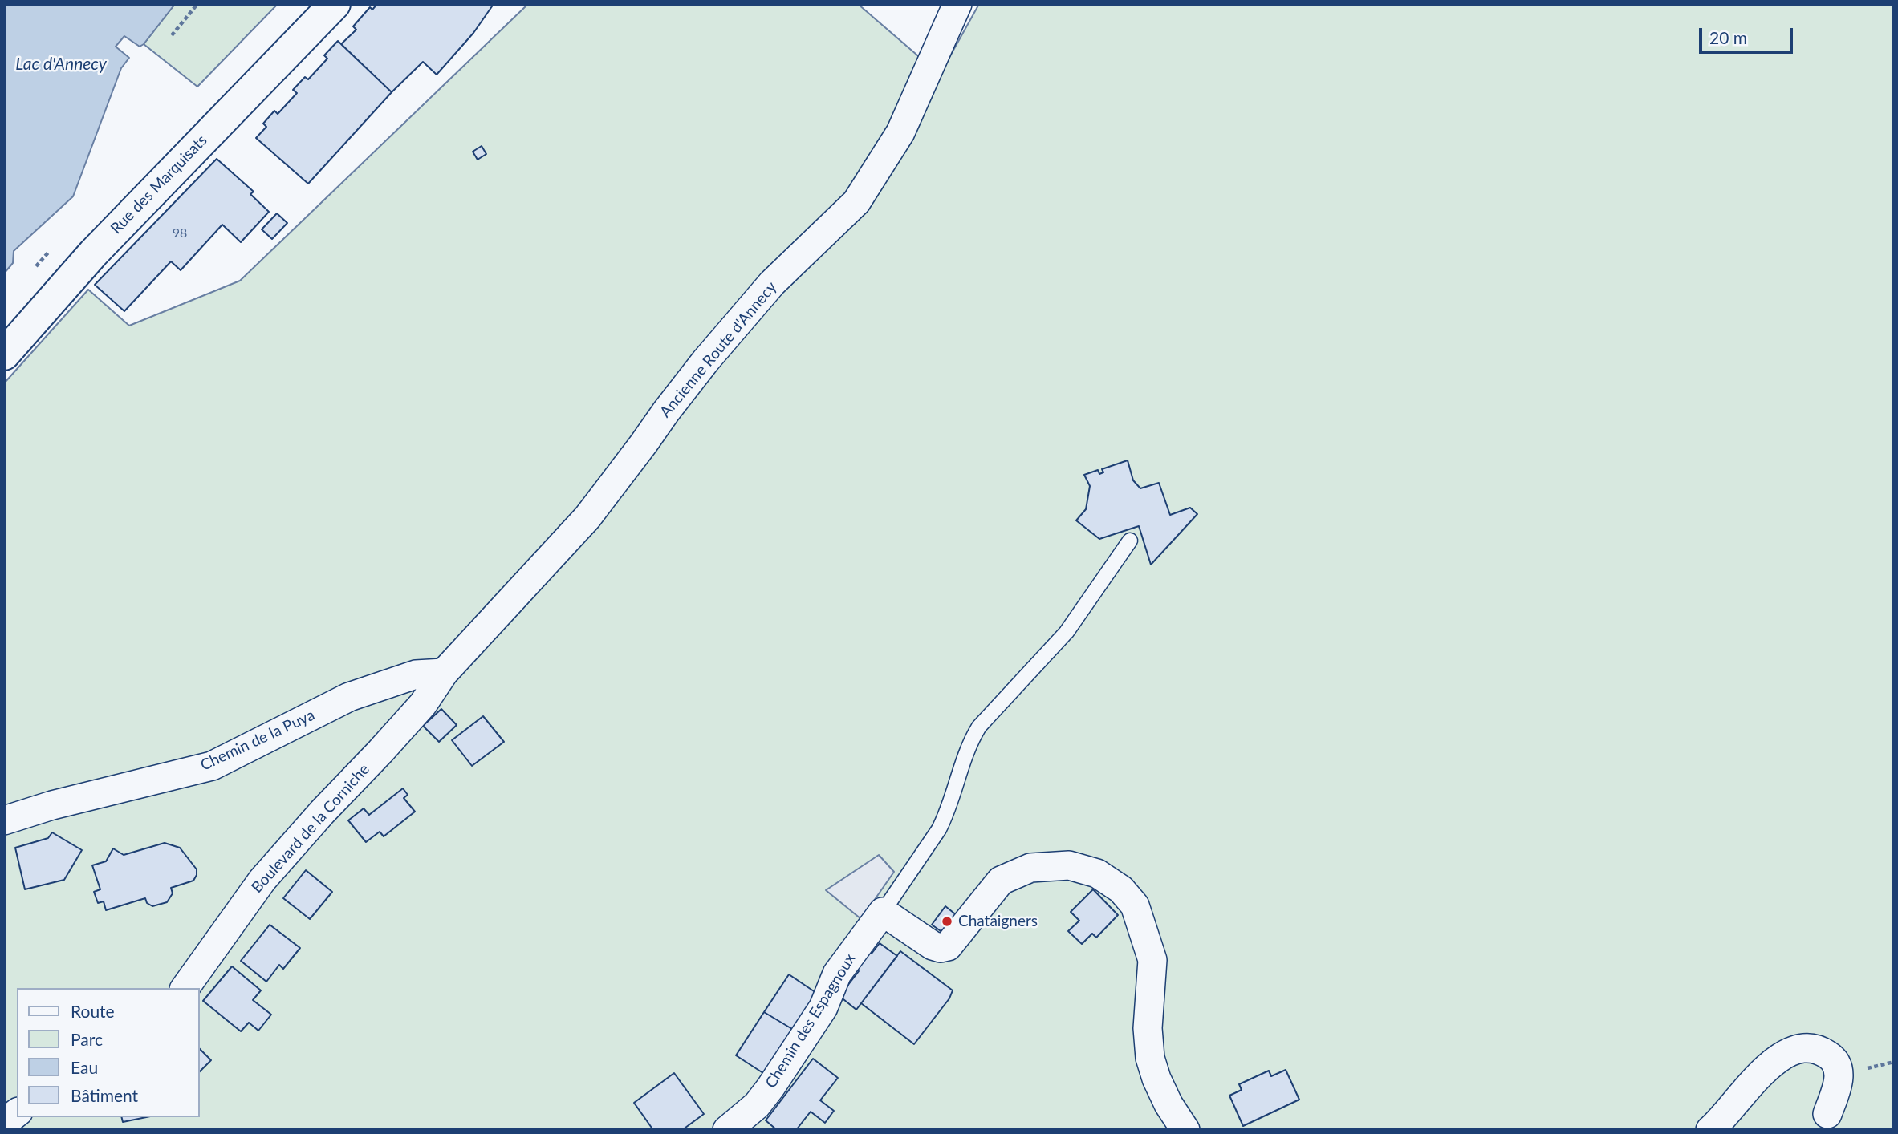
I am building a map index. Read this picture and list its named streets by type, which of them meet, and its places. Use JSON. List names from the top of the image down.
{
  "streets": {
    "main road": ["Rue des Marquisats"],
    "street": [
      "Ancienne Route d'Annecy",
      "Chemin de la Puya",
      "Boulevard de la Corniche",
      "Chemin des Espagnoux"
    ]
  },
  "crossings": [
    ["Ancienne Route d'Annecy", "Chemin de la Puya"],
    ["Ancienne Route d'Annecy", "Boulevard de la Corniche"],
    ["Chemin de la Puya", "Boulevard de la Corniche"]
  ],
  "water": ["Lac d'Annecy"],
  "places": ["Chataigners"],
  "house_numbers": ["98"],
  "legend": [
    "Route",
    "Parc",
    "Eau",
    "Bâtiment"
  ],
  "scale_bar": "20 m"
}
